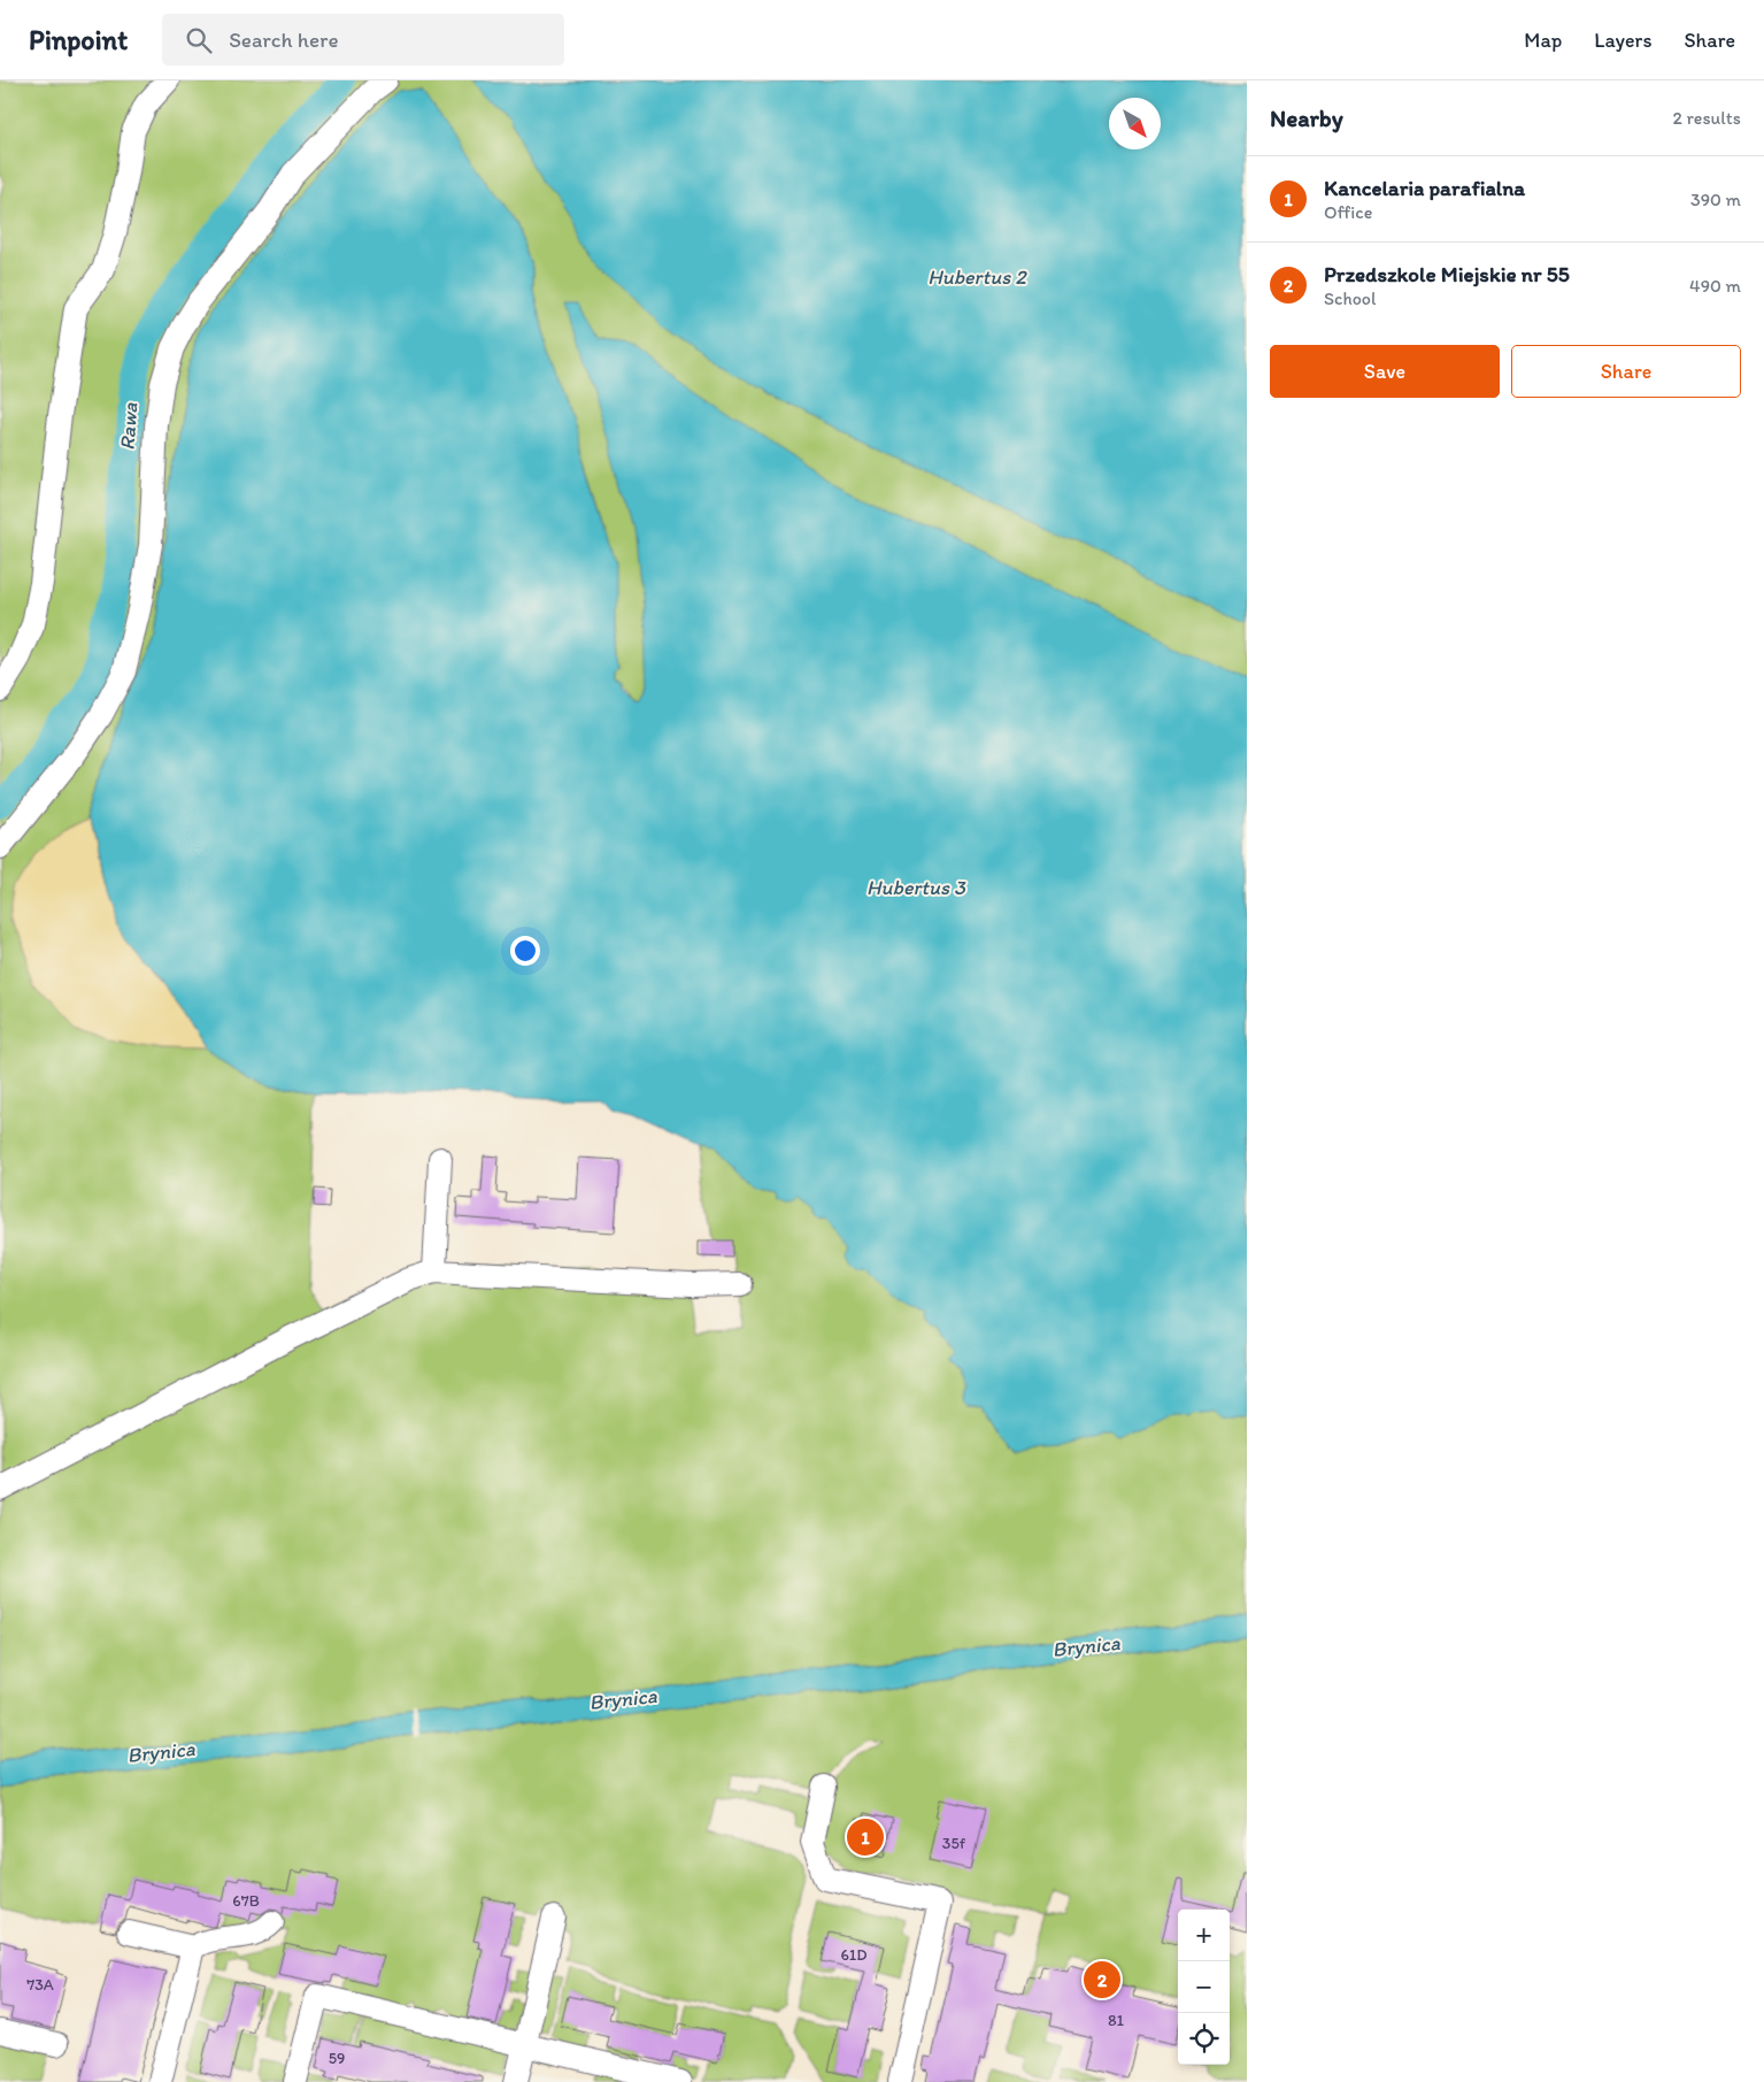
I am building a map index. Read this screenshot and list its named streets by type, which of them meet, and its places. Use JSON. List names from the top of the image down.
{
  "water": [
    "Hubertus 2",
    "Rawa",
    "Hubertus 3",
    "Brynica"
  ],
  "house_numbers": [
    "35f",
    "67B",
    "61D",
    "73A",
    "81",
    "59"
  ],
  "north": "bottom right",
  "page": {
    "header": "Pinpoint",
    "search": "Search here",
    "nav": ["Map", "Layers", "Share"],
    "heading": ["Nearby", "2 results"],
    "list": [
      {
        "mark": "1",
        "name": "Kancelaria parafialna",
        "note": "Office",
        "value": "390 m"
      },
      {
        "mark": "2",
        "name": "Przedszkole Miejskie nr 55",
        "note": "School",
        "value": "490 m"
      }
    ],
    "buttons": ["Save", "Share"],
    "pins": ["1", "2"],
    "map_buttons": ["+", "−"]
  }
}
